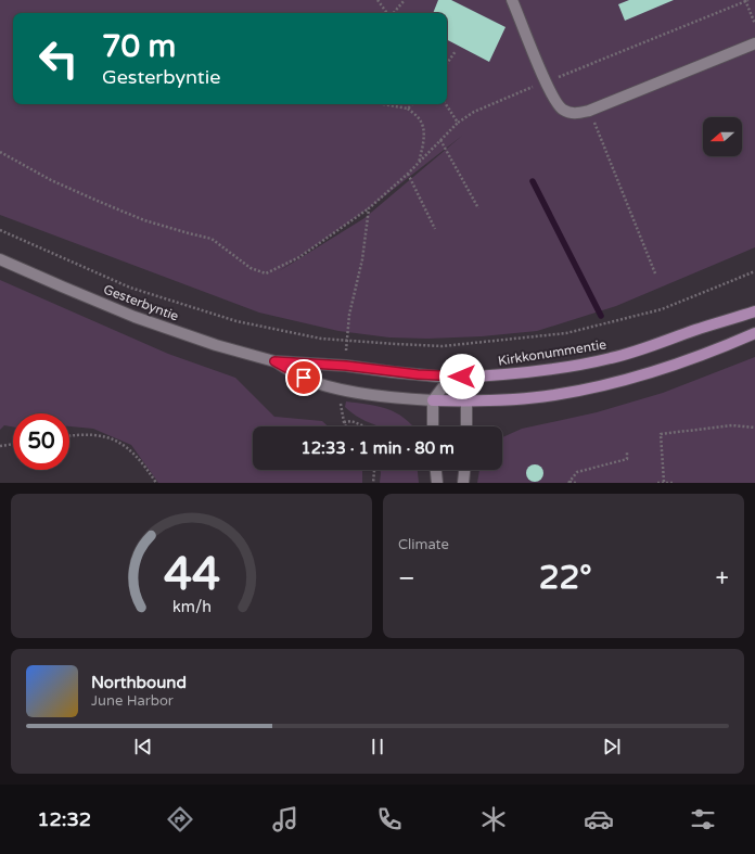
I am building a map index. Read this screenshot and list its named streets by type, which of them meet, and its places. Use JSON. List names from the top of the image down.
{
  "streets": {
    "main road": ["Gesterbyntie", "Kirkkonummentie"]
  },
  "crossings": [
    ["Gesterbyntie", "Kirkkonummentie"]
  ],
  "north": "left",
  "page": {
    "turn": ["70 m", "Gesterbyntie"],
    "limit": "50",
    "trip": "12:33 · 1 min · 80 m",
    "tile": "Climate",
    "heat": ["−", "22°", "+"],
    "song": ["Northbound", "June Harbor"],
    "tabs": "12:32",
    "gauge": ["44", "km/h"]
  }
}
